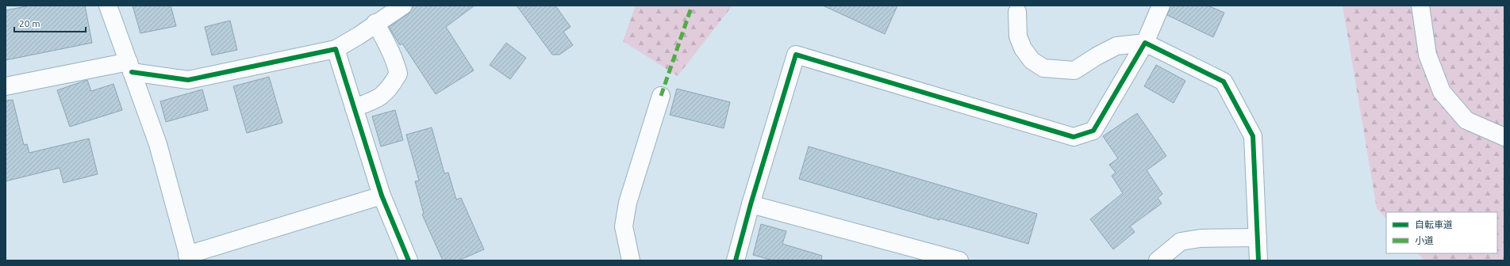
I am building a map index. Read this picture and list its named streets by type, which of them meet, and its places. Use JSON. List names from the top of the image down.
{
  "legend": ["自転車道", "小道"],
  "scale_bar": "20 m"
}
